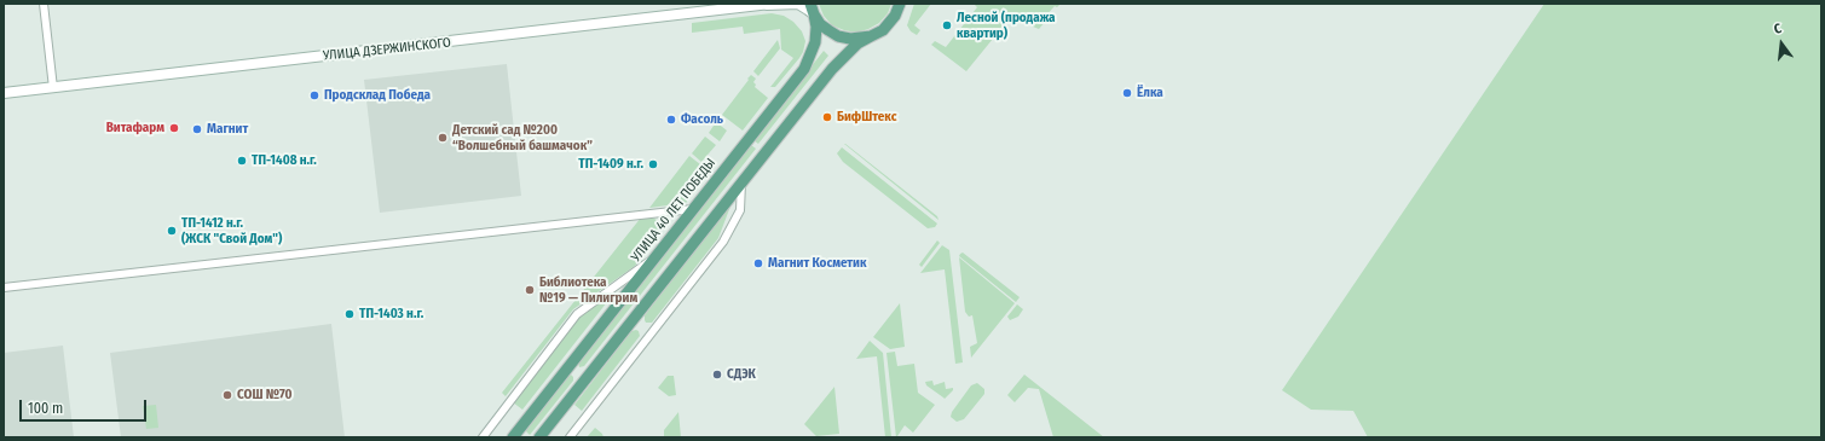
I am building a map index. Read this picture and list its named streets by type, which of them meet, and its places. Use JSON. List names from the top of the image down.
{
  "streets": {
    "main road": ["УЛИЦА ДЗЕРЖИНСКОГО", "УЛИЦА 40 ЛЕТ ПОБЕДЫ"]
  },
  "crossings": [
    ["УЛИЦА ДЗЕРЖИНСКОГО", "УЛИЦА 40 ЛЕТ ПОБЕДЫ"]
  ],
  "places": [
    "Лесной (продажа квартир)",
    "Ёлка",
    "Продсклад Победа",
    "БифШтекс",
    "Фасоль",
    "Витафарм",
    "Магнит",
    "Детский сад №200 “Волшебный башмачок”",
    "ТП-1408 н.г.",
    "ТП-1409 н.г.",
    "ТП-1412 н.г. (ЖСК \"Свой Дом\")",
    "Магнит Косметик",
    "Библиотека №19 — Пилигрим",
    "ТП-1403 н.г.",
    "СДЭК",
    "СОШ №70"
  ],
  "scale_bar": "100 m",
  "north": "top"
}
